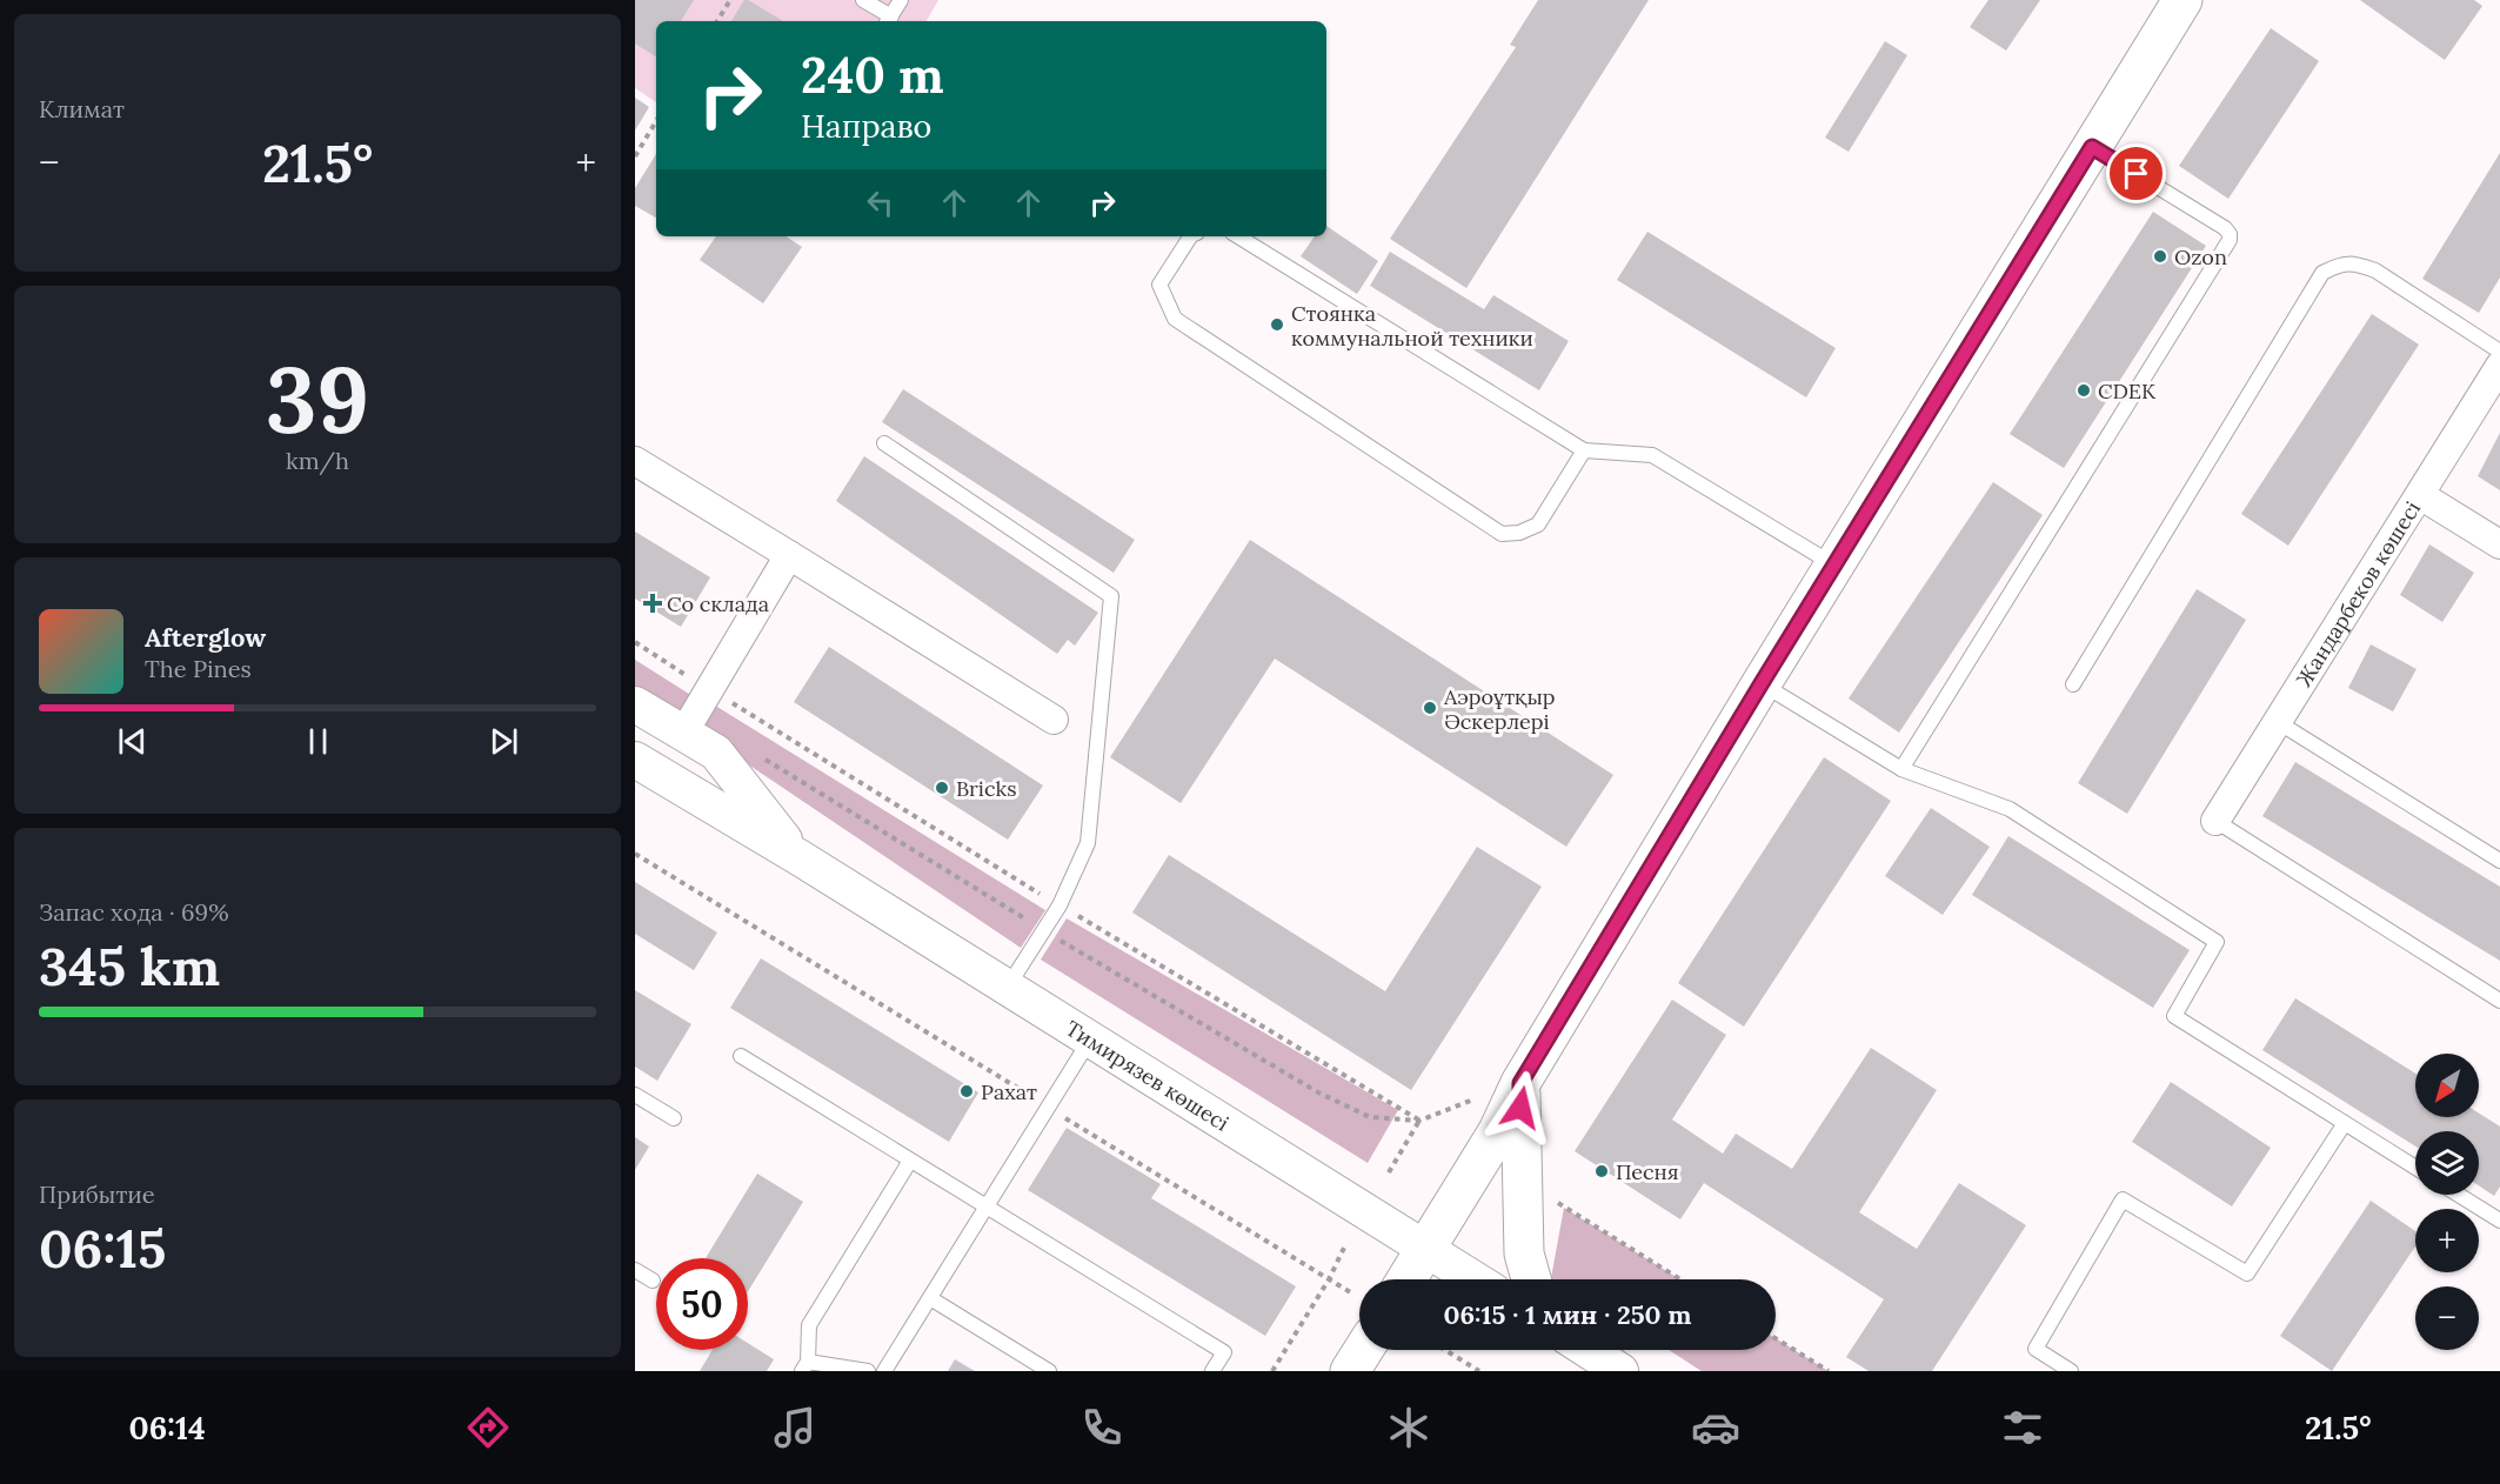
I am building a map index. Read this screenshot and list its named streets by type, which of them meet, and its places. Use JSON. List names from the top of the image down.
{
  "streets": {
    "street": ["Жандарбеков көшесі", "Тимирязев көшесі"]
  },
  "places": {
    "other": [
      "Ozon",
      "Стоянка коммунальной техники",
      "CDEK",
      "Аэроұтқыр Әскерлері",
      "Bricks",
      "Рахат",
      "Песня"
    ],
    "health": ["Со склада"]
  },
  "north": "bottom left",
  "page": {
    "tile": [
      "Климат",
      ["39", "km/h"],
      ["Запас хода · 69%", "345 km"],
      ["Прибытие", "06:15"]
    ],
    "turn": ["240 m", "Направо"],
    "heat": ["−", "21.5°", "+"],
    "song": ["Afterglow", "The Pines"],
    "map_buttons": ["+", "−"],
    "limit": "50",
    "trip": "06:15 · 1 мин · 250 m",
    "tabs": ["06:14", "21.5°"]
  }
}
